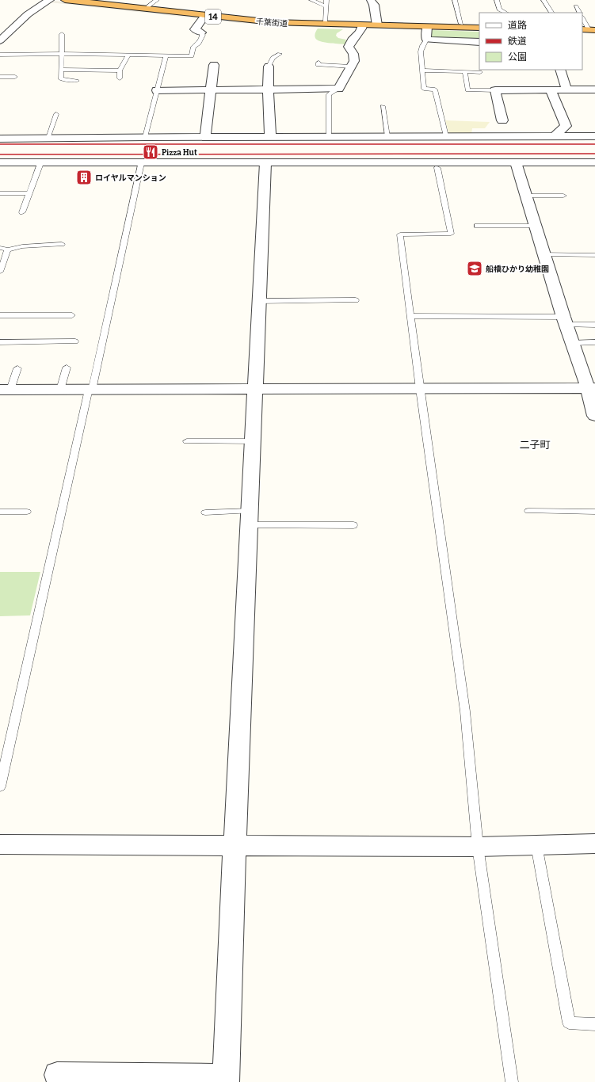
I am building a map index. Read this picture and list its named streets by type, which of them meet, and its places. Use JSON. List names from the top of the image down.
{
  "streets": {
    "highway": ["14", "千葉街道"]
  },
  "districts": ["二子町"],
  "places": {
    "restaurant": ["Pizza Hut"],
    "building": ["ロイヤルマンション"],
    "school or university": ["船橋ひかり幼稚園"]
  },
  "legend": ["道路", "鉄道", "公園"]
}
